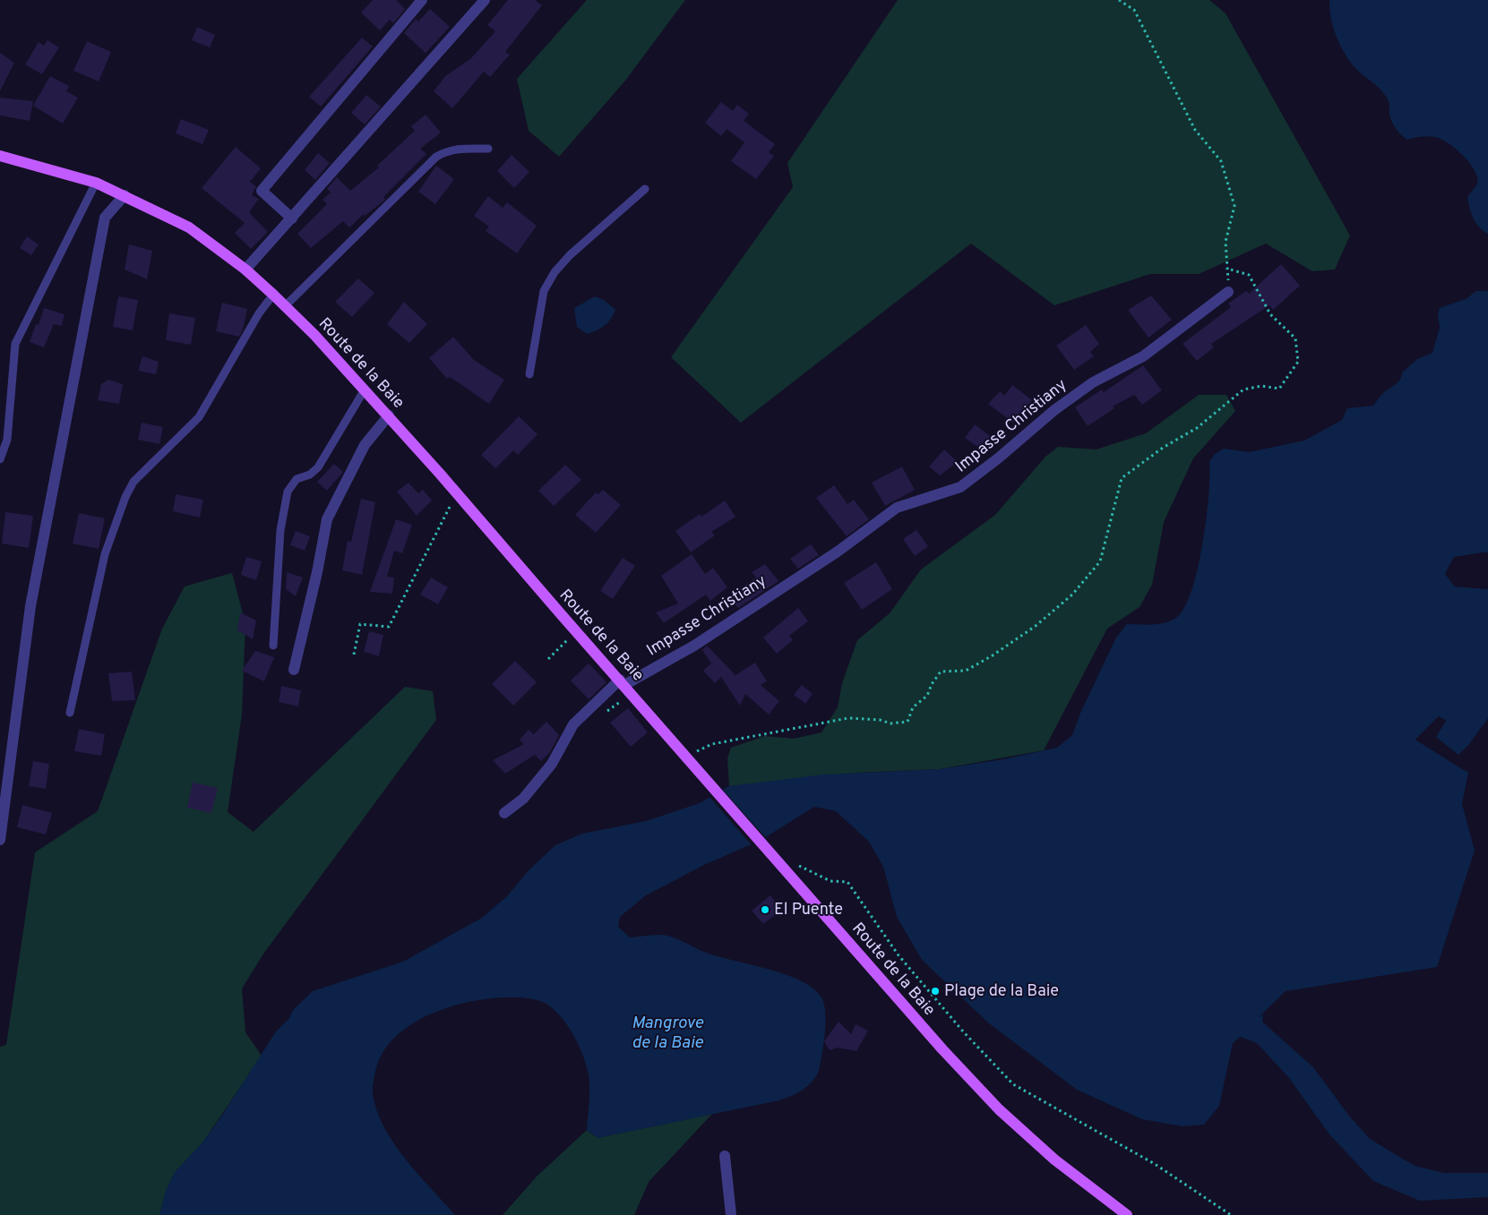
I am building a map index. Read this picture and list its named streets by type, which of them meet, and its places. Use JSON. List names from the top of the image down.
{
  "streets": {
    "main road": ["Route de la Baie"],
    "street": ["Impasse Christiany"]
  },
  "crossings": [
    ["Route de la Baie", "Impasse Christiany"]
  ],
  "water": ["Mangrove de la Baie"],
  "places": ["El Puente", "Plage de la Baie"]
}
